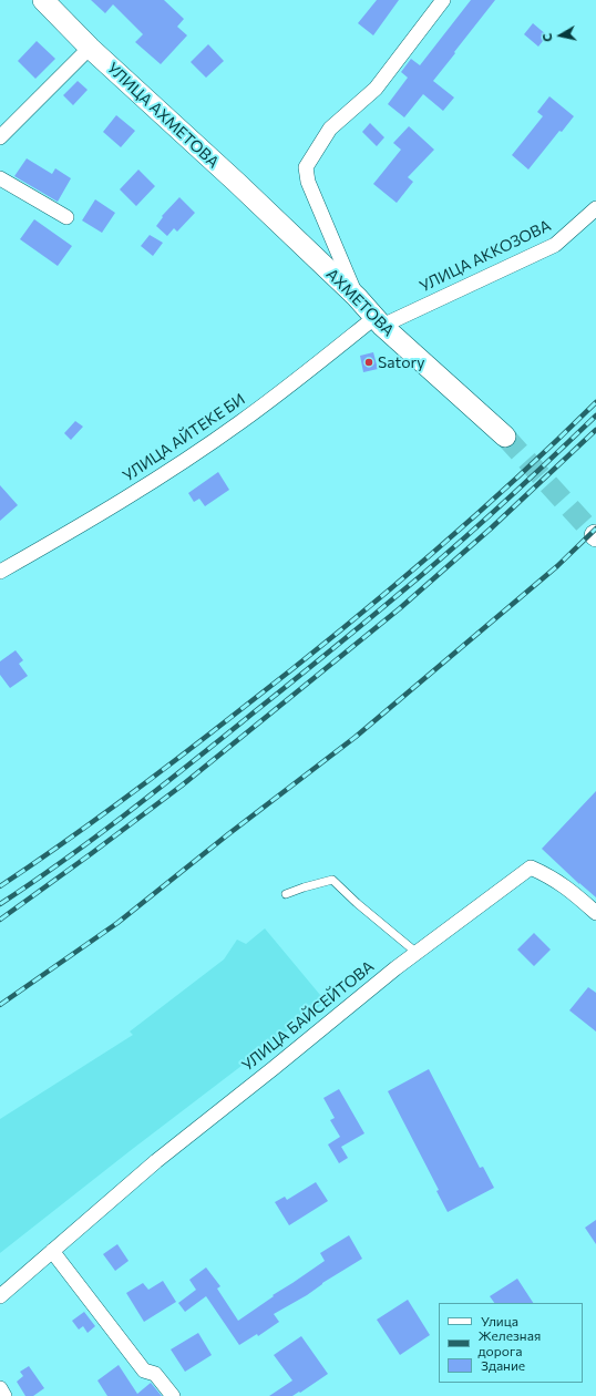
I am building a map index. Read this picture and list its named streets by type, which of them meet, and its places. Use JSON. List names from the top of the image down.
{
  "streets": {
    "main road": ["УЛИЦА АХМЕТОВА", "АХМЕТОВА"],
    "street": ["УЛИЦА АККОЗОВА", "УЛИЦА АЙТЕКЕ БИ", "УЛИЦА БАЙСЕЙТОВА"]
  },
  "crossings": [
    ["УЛИЦА АХМЕТОВА", "АХМЕТОВА"],
    ["УЛИЦА АККОЗОВА", "АХМЕТОВА"],
    ["УЛИЦА АККОЗОВА", "УЛИЦА АЙТЕКЕ БИ"],
    ["АХМЕТОВА", "УЛИЦА АЙТЕКЕ БИ"]
  ],
  "places": ["Satory"],
  "legend": ["Улица", "Железная дорога", "Здание"],
  "north": "left"
}
